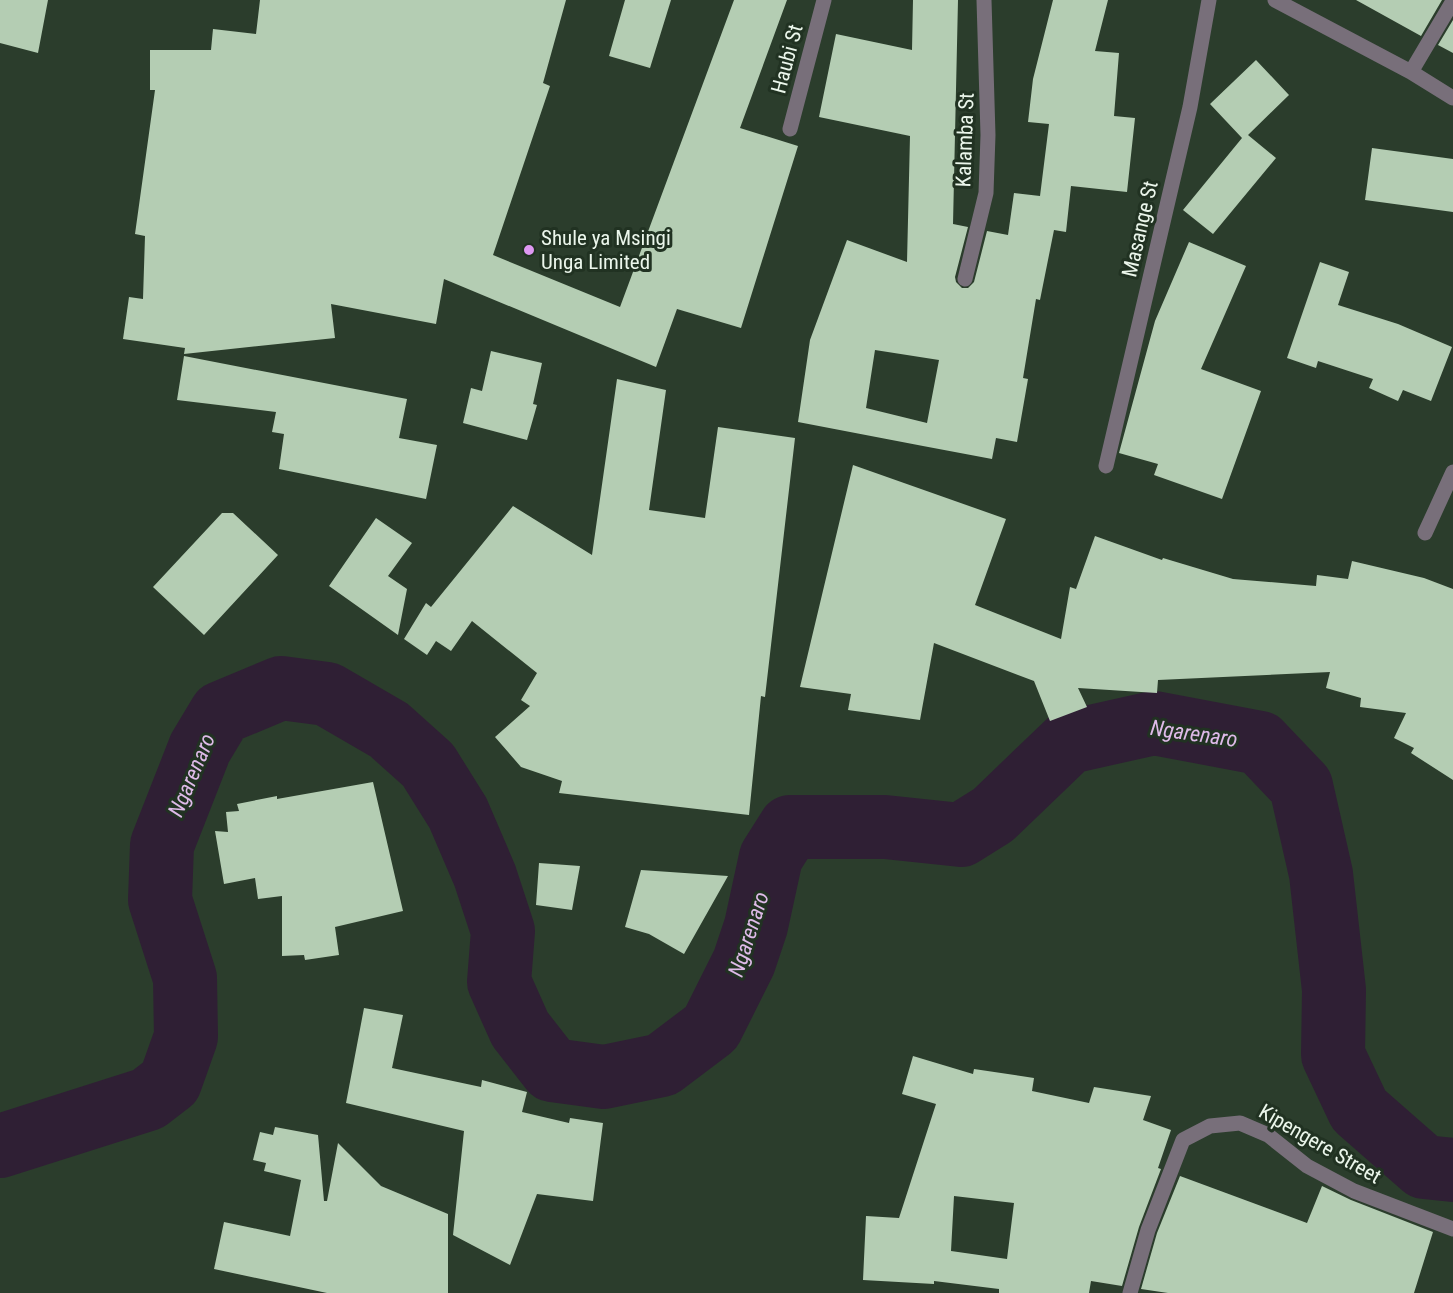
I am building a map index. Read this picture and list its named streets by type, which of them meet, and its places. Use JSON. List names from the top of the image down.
{
  "streets": {
    "street": [
      "Haubi St",
      "Kalamba St",
      "Masange St",
      "Kipengere Street"
    ]
  },
  "water": ["Ngarenaro"],
  "places": ["Shule ya Msingi Unga Limited"]
}
